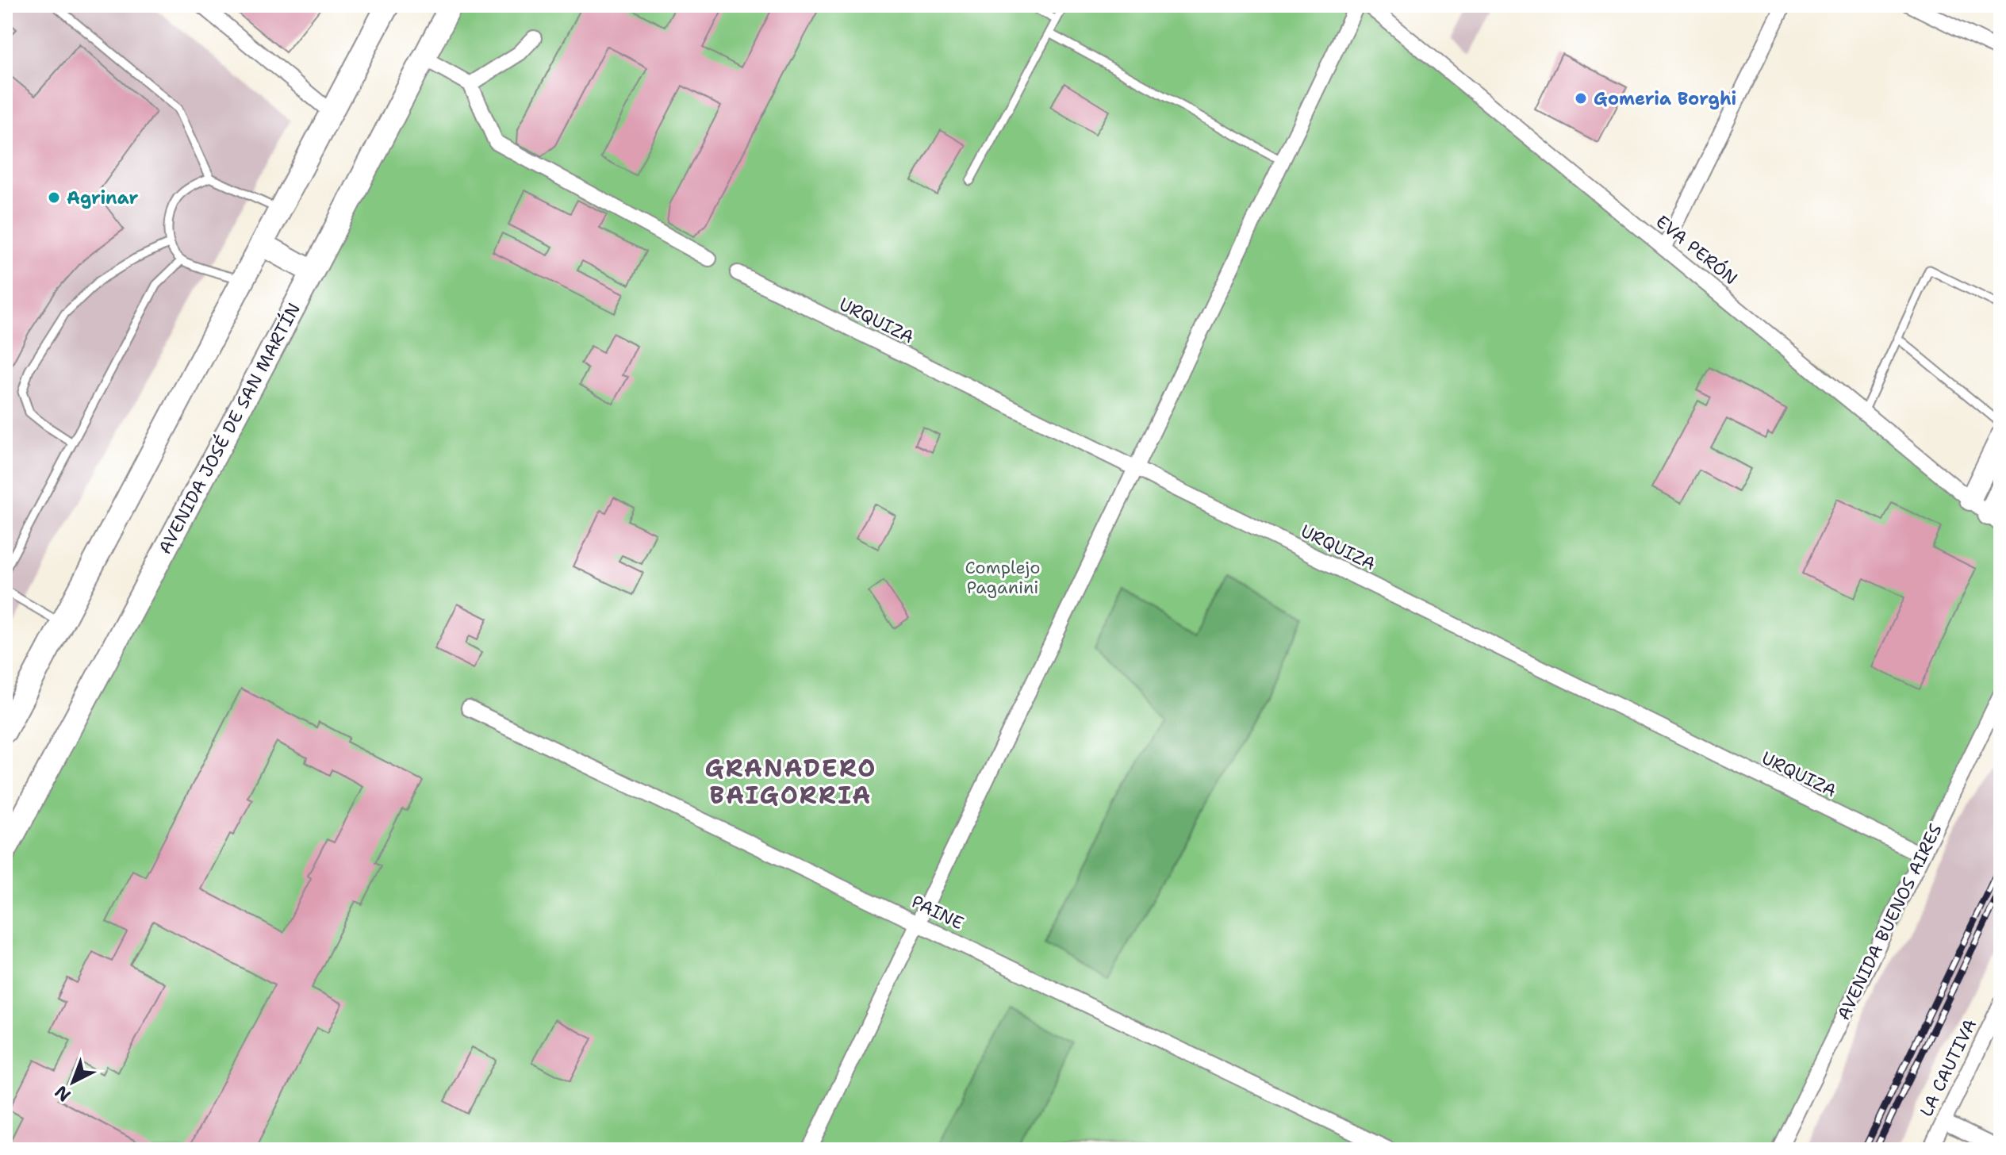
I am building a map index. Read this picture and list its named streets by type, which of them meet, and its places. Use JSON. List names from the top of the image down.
{
  "streets": {
    "main road": ["AVENIDA JOSÉ DE SAN MARTÍN"],
    "street": [
      "EVA PERÓN",
      "URQUIZA",
      "PAINE",
      "AVENIDA BUENOS AIRES",
      "LA CAUTIVA"
    ]
  },
  "crossings": [
    ["URQUIZA", "AVENIDA BUENOS AIRES"]
  ],
  "districts": ["GRANADERO BAIGORRIA"],
  "parks": ["Complejo Paganini"],
  "places": ["Gomeria Borghi", "Agrinar"],
  "north": "bottom left"
}
